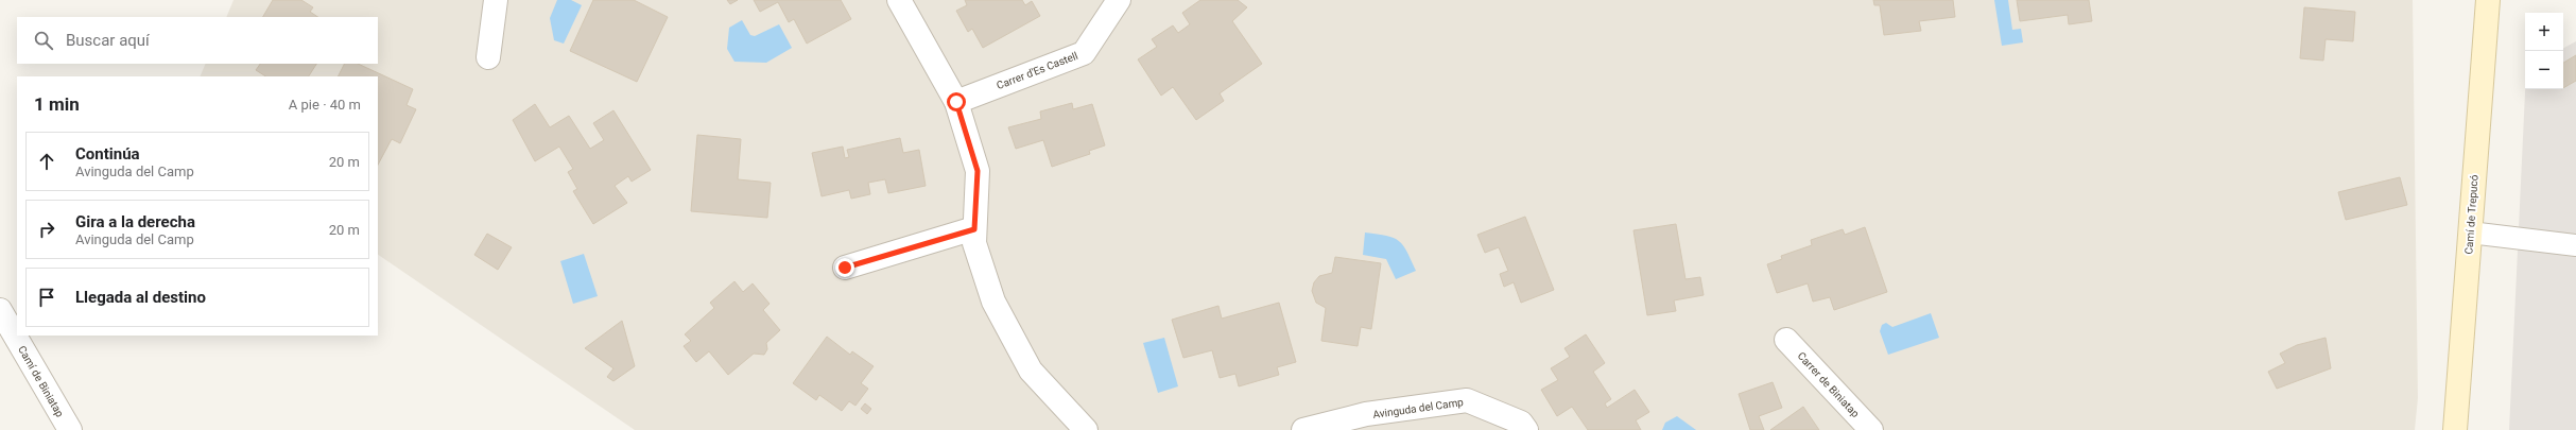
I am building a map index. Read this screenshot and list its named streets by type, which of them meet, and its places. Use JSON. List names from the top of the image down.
{
  "streets": {
    "street": [
      "Carrer d'Es Castell",
      "Camí de Trepucó",
      "Camí de Biniatap",
      "Carrer de Biniatap",
      "Avinguda del Camp"
    ]
  },
  "page": {
    "map_buttons": ["+", "−"],
    "search": "Buscar aquí",
    "heading": ["1 min", "A pie · 40 m"],
    "list": [
      ["Continúa", "Avinguda del Camp", "20 m"],
      ["Gira a la derecha", "Avinguda del Camp", "20 m"],
      "Llegada al destino"
    ]
  }
}
